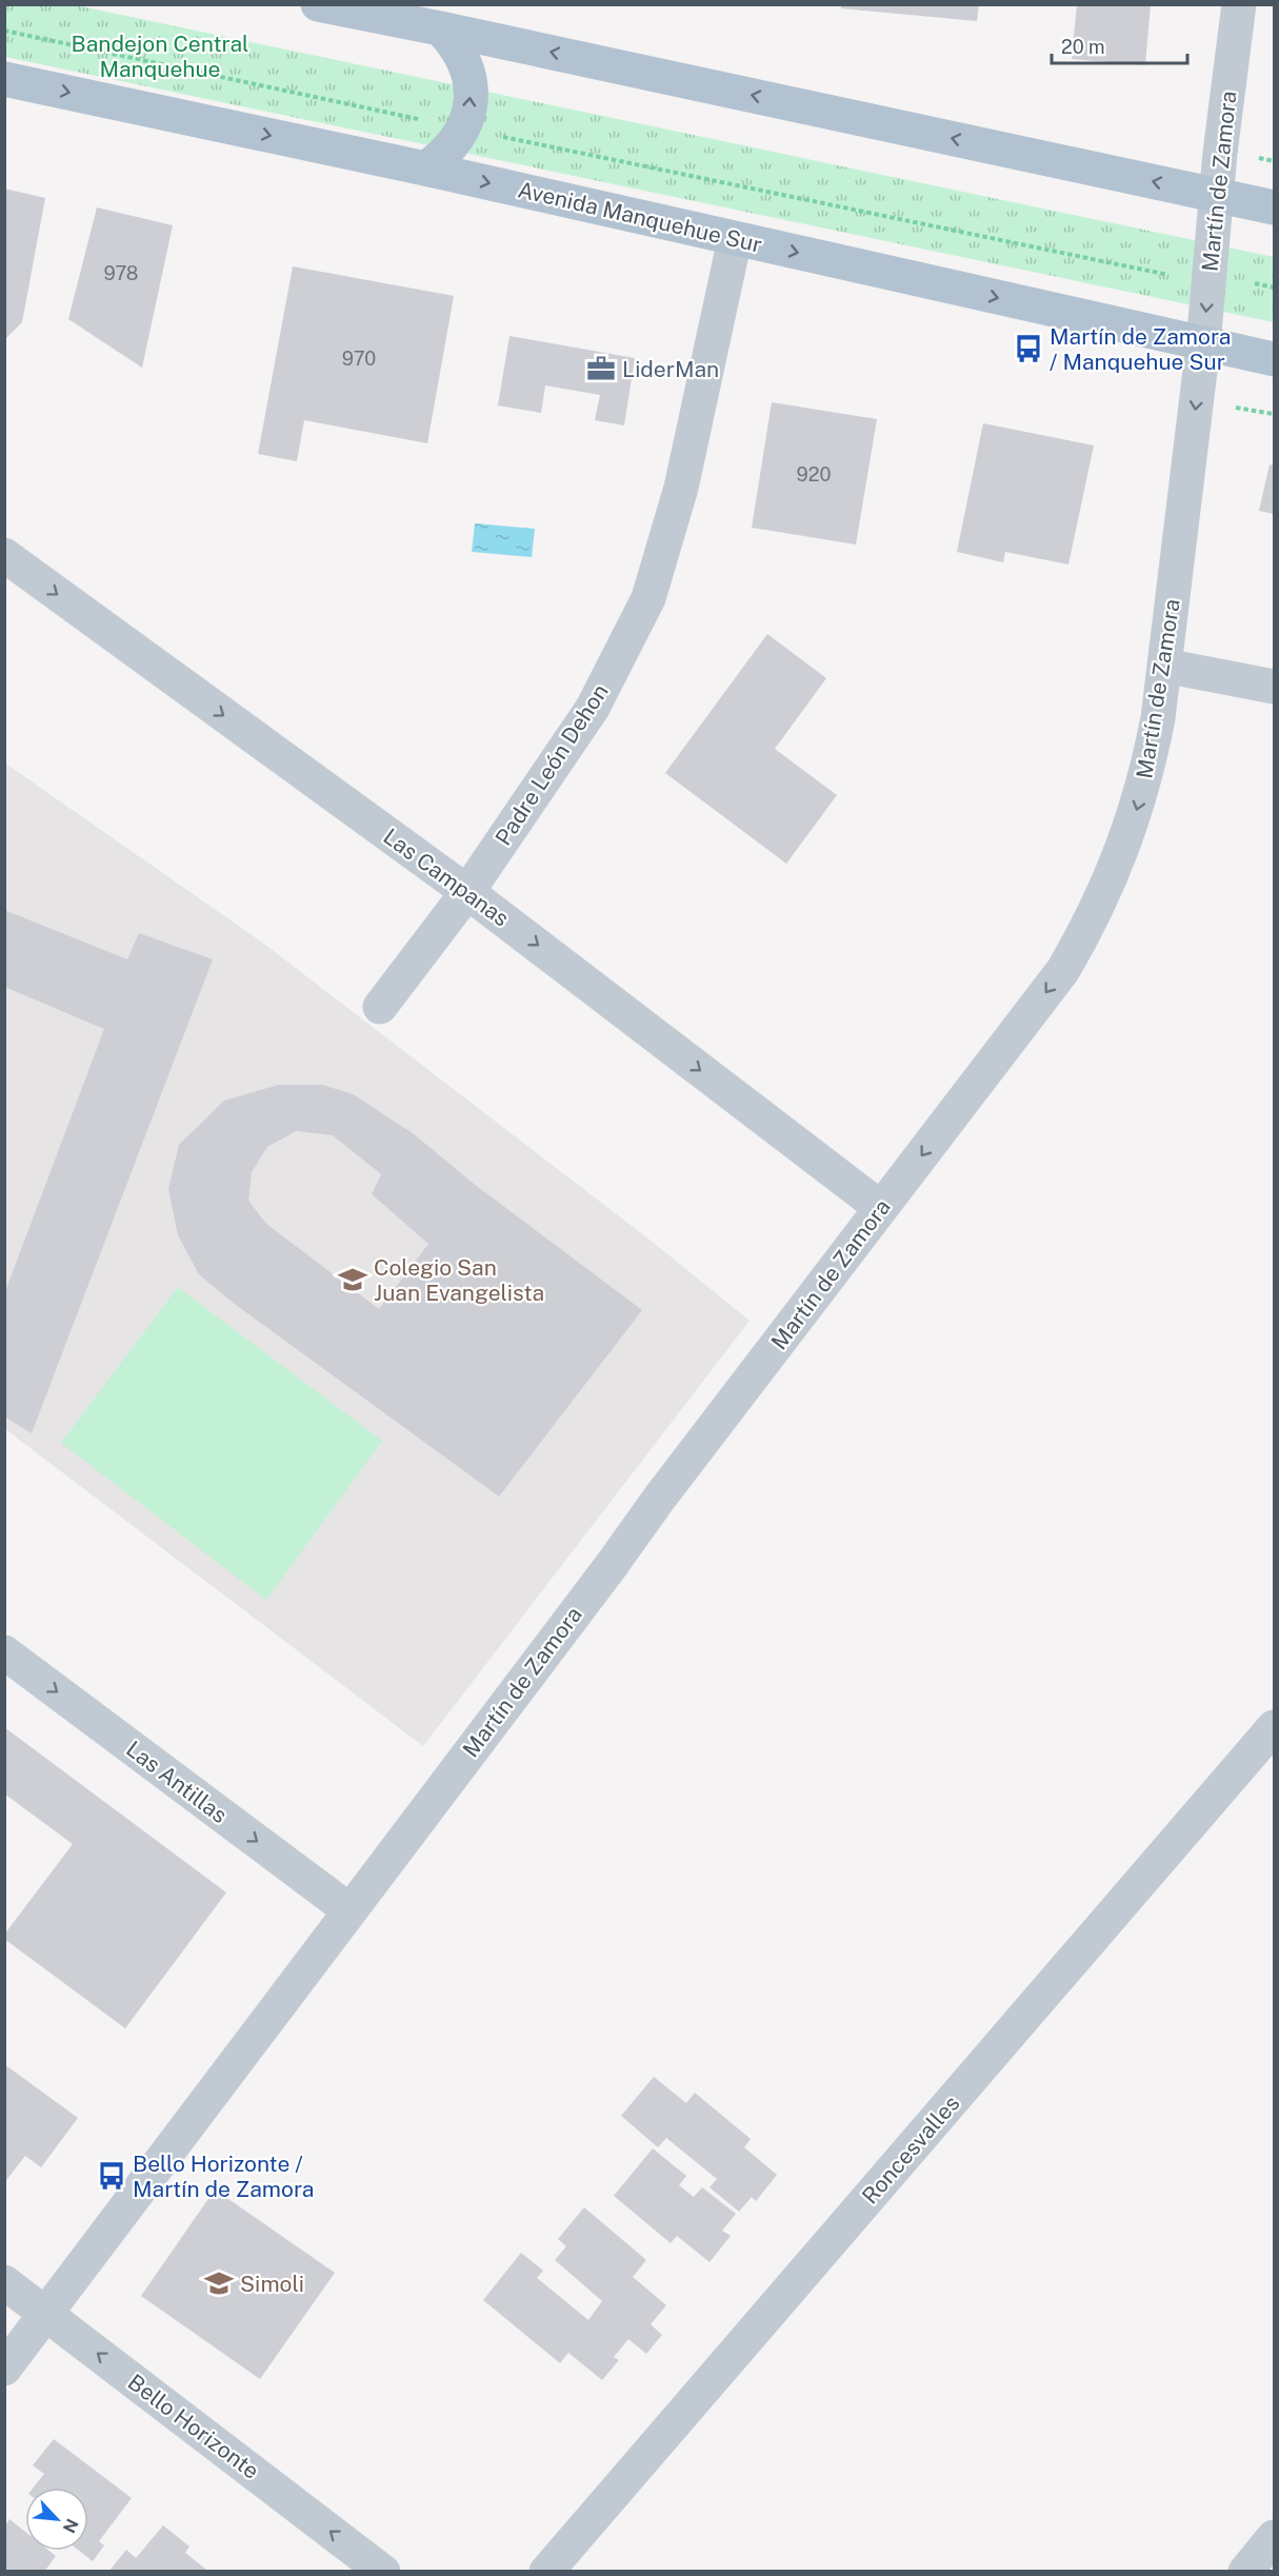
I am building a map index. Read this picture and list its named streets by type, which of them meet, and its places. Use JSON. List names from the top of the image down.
{
  "streets": {
    "main road": ["Avenida Manquehue Sur"],
    "street": [
      "Martín de Zamora",
      "Padre León Dehon",
      "Las Campanas",
      "Las Antillas",
      "Roncesvalles",
      "Bello Horizonte"
    ]
  },
  "crossings": [
    ["Martín de Zamora", "Avenida Manquehue Sur"],
    ["Martín de Zamora", "Las Campanas"],
    ["Martín de Zamora", "Las Antillas"],
    ["Martín de Zamora", "Bello Horizonte"],
    ["Avenida Manquehue Sur", "Padre León Dehon"],
    ["Padre León Dehon", "Las Campanas"]
  ],
  "one_way": [
    "Martín de Zamora",
    "Las Campanas",
    "Las Antillas",
    "Bello Horizonte"
  ],
  "parks": ["Bandejon Central Manquehue"],
  "places": {
    "bus stop": ["Martín de Zamora / Manquehue Sur", "Bello Horizonte / Martín de Zamora"],
    "office": ["LiderMan"],
    "school or university": ["Colegio San Juan Evangelista", "Simoli"]
  },
  "house_numbers": ["978", "970", "920"],
  "scale_bar": "20 m",
  "north": "bottom right"
}
